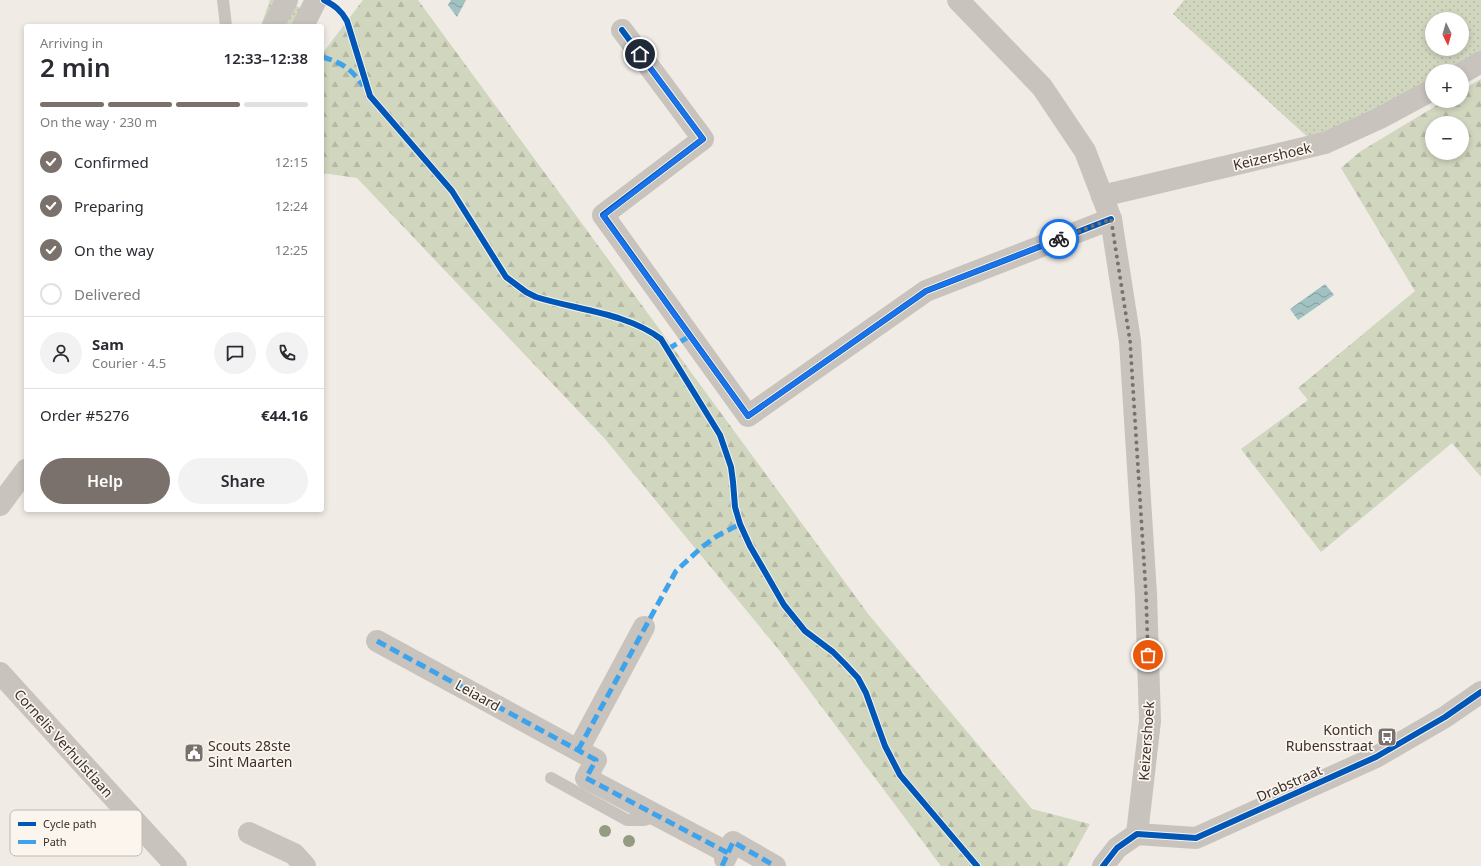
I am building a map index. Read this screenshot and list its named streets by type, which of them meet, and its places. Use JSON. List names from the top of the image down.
{
  "streets": {
    "street": [
      "Keizershoek",
      "Leiaard",
      "Cornelis Verhulstlaan",
      "Drabstraat"
    ]
  },
  "crossings": [
    ["Keizershoek", "Drabstraat"]
  ],
  "places": {
    "bus stop": ["Kontich Rubensstraat"],
    "public building": ["Scouts 28ste Sint Maarten"]
  },
  "legend": ["Cycle path", "Path"],
  "north": "bottom",
  "page": {
    "map_buttons": ["+", "−"],
    "heading": ["2 min", "Arriving in", "12:33–12:38"],
    "panel": [
      "Sam",
      "Courier · 4.5",
      "Order #5276",
      "€44.16"
    ],
    "bar": "On the way · 230 m",
    "list": [
      ["Confirmed", "12:15"],
      ["Preparing", "12:24"],
      ["On the way", "12:25"],
      "Delivered"
    ],
    "buttons": ["Help", "Share"]
  }
}
